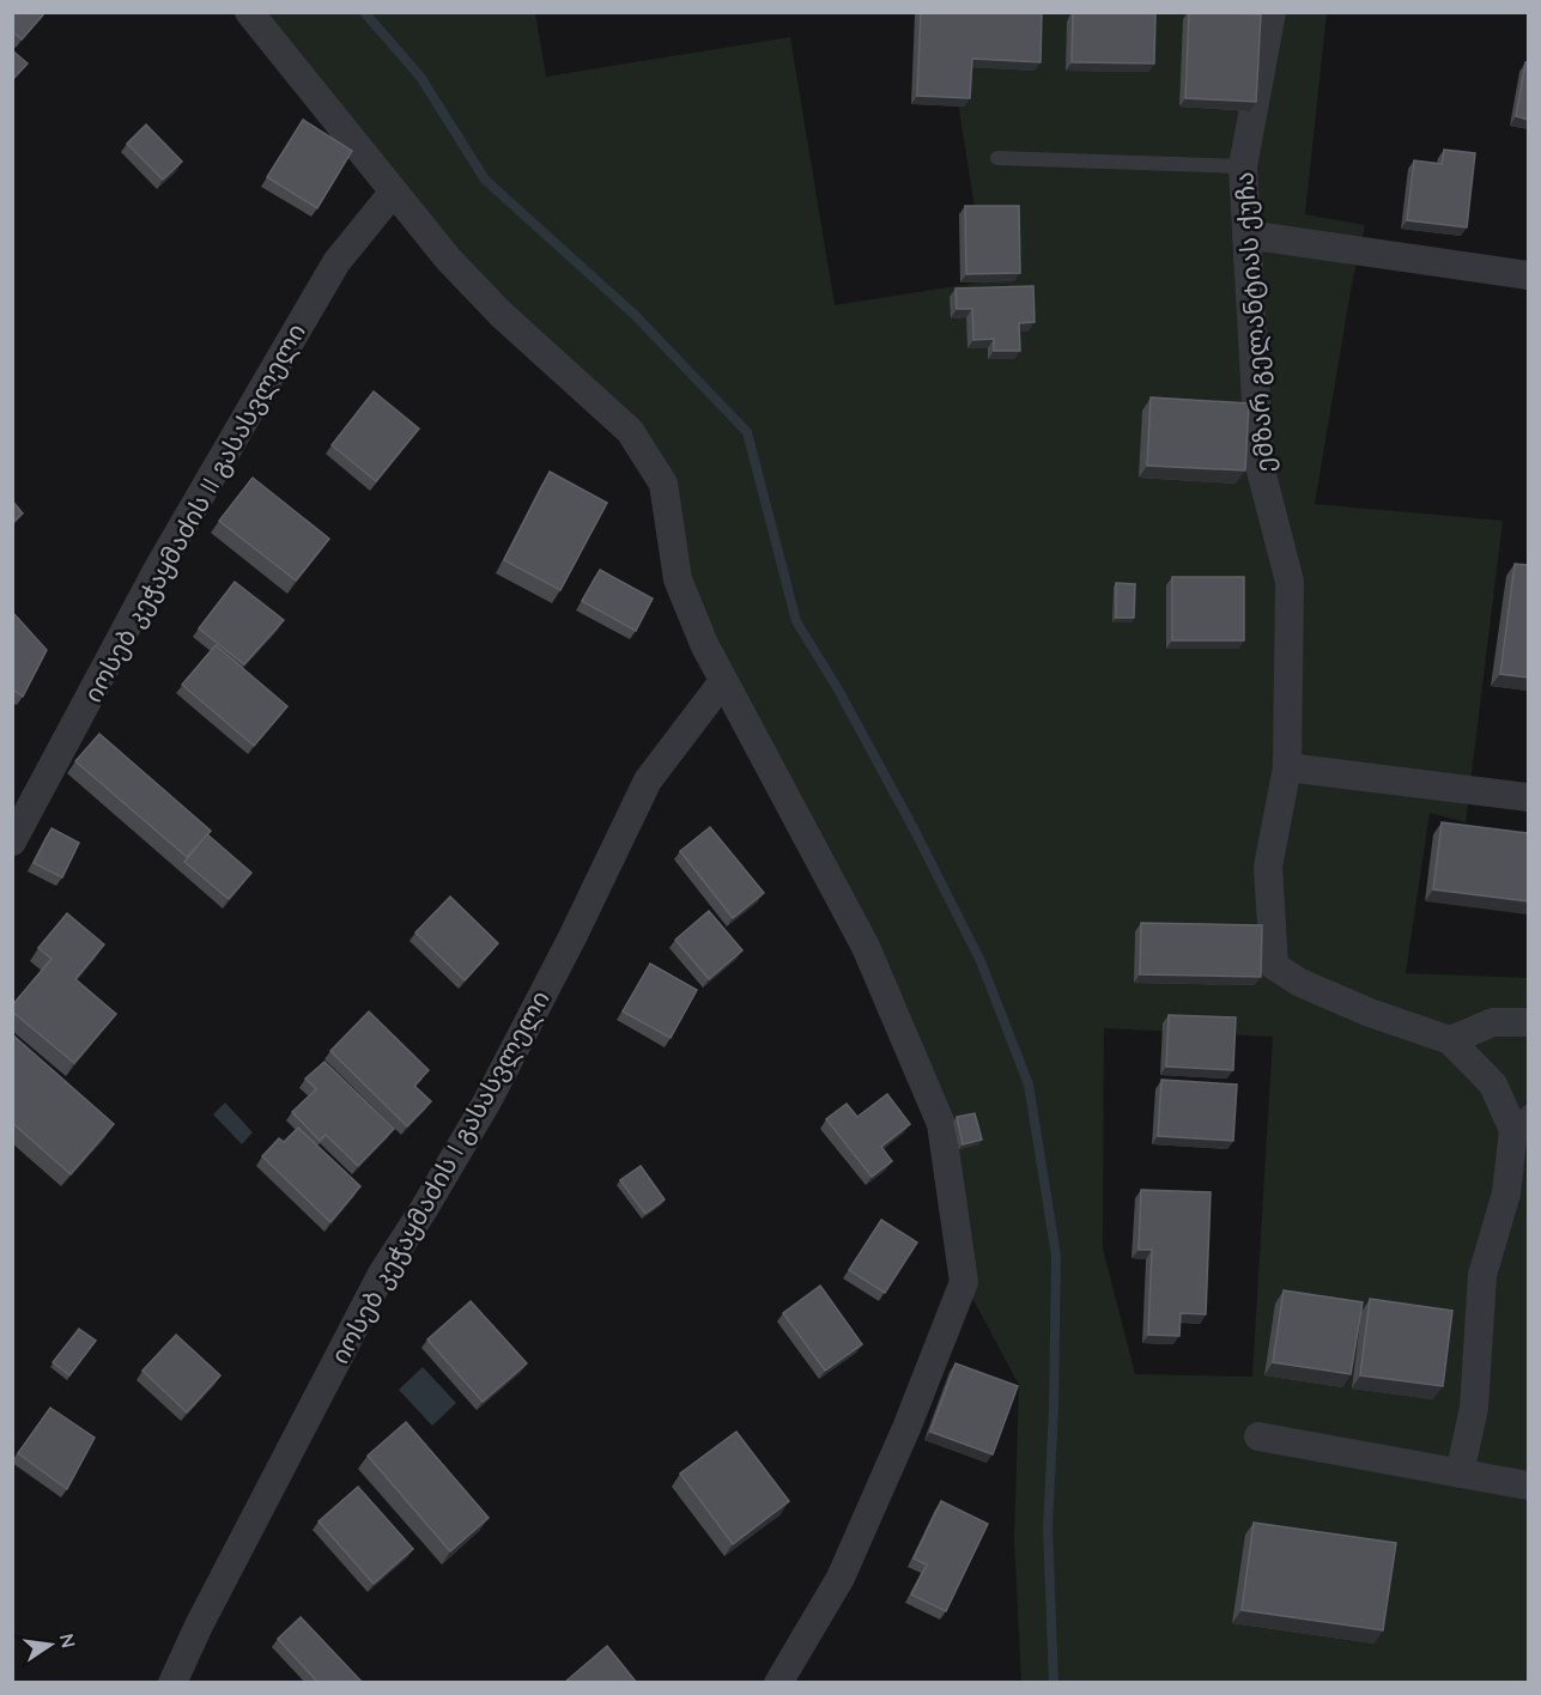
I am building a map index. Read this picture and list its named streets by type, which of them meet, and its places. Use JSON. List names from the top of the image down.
{
  "streets": {
    "street": ["ემზარ გელანტიას ქუჩა", "იოსებ კეჭაყმაძის II გასასვლელი", "იოსებ კეჭაყმაძის I გასასვლელი"]
  },
  "north": "right"
}
